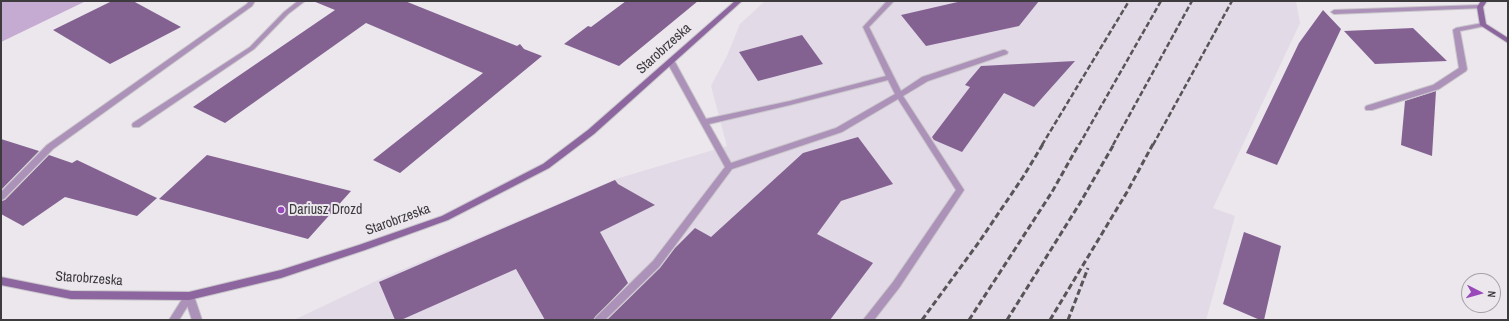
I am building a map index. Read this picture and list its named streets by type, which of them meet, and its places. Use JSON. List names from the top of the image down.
{
  "streets": {
    "street": ["Starobrzeska"]
  },
  "places": ["Dariusz Drozd"],
  "north": "right"
}
